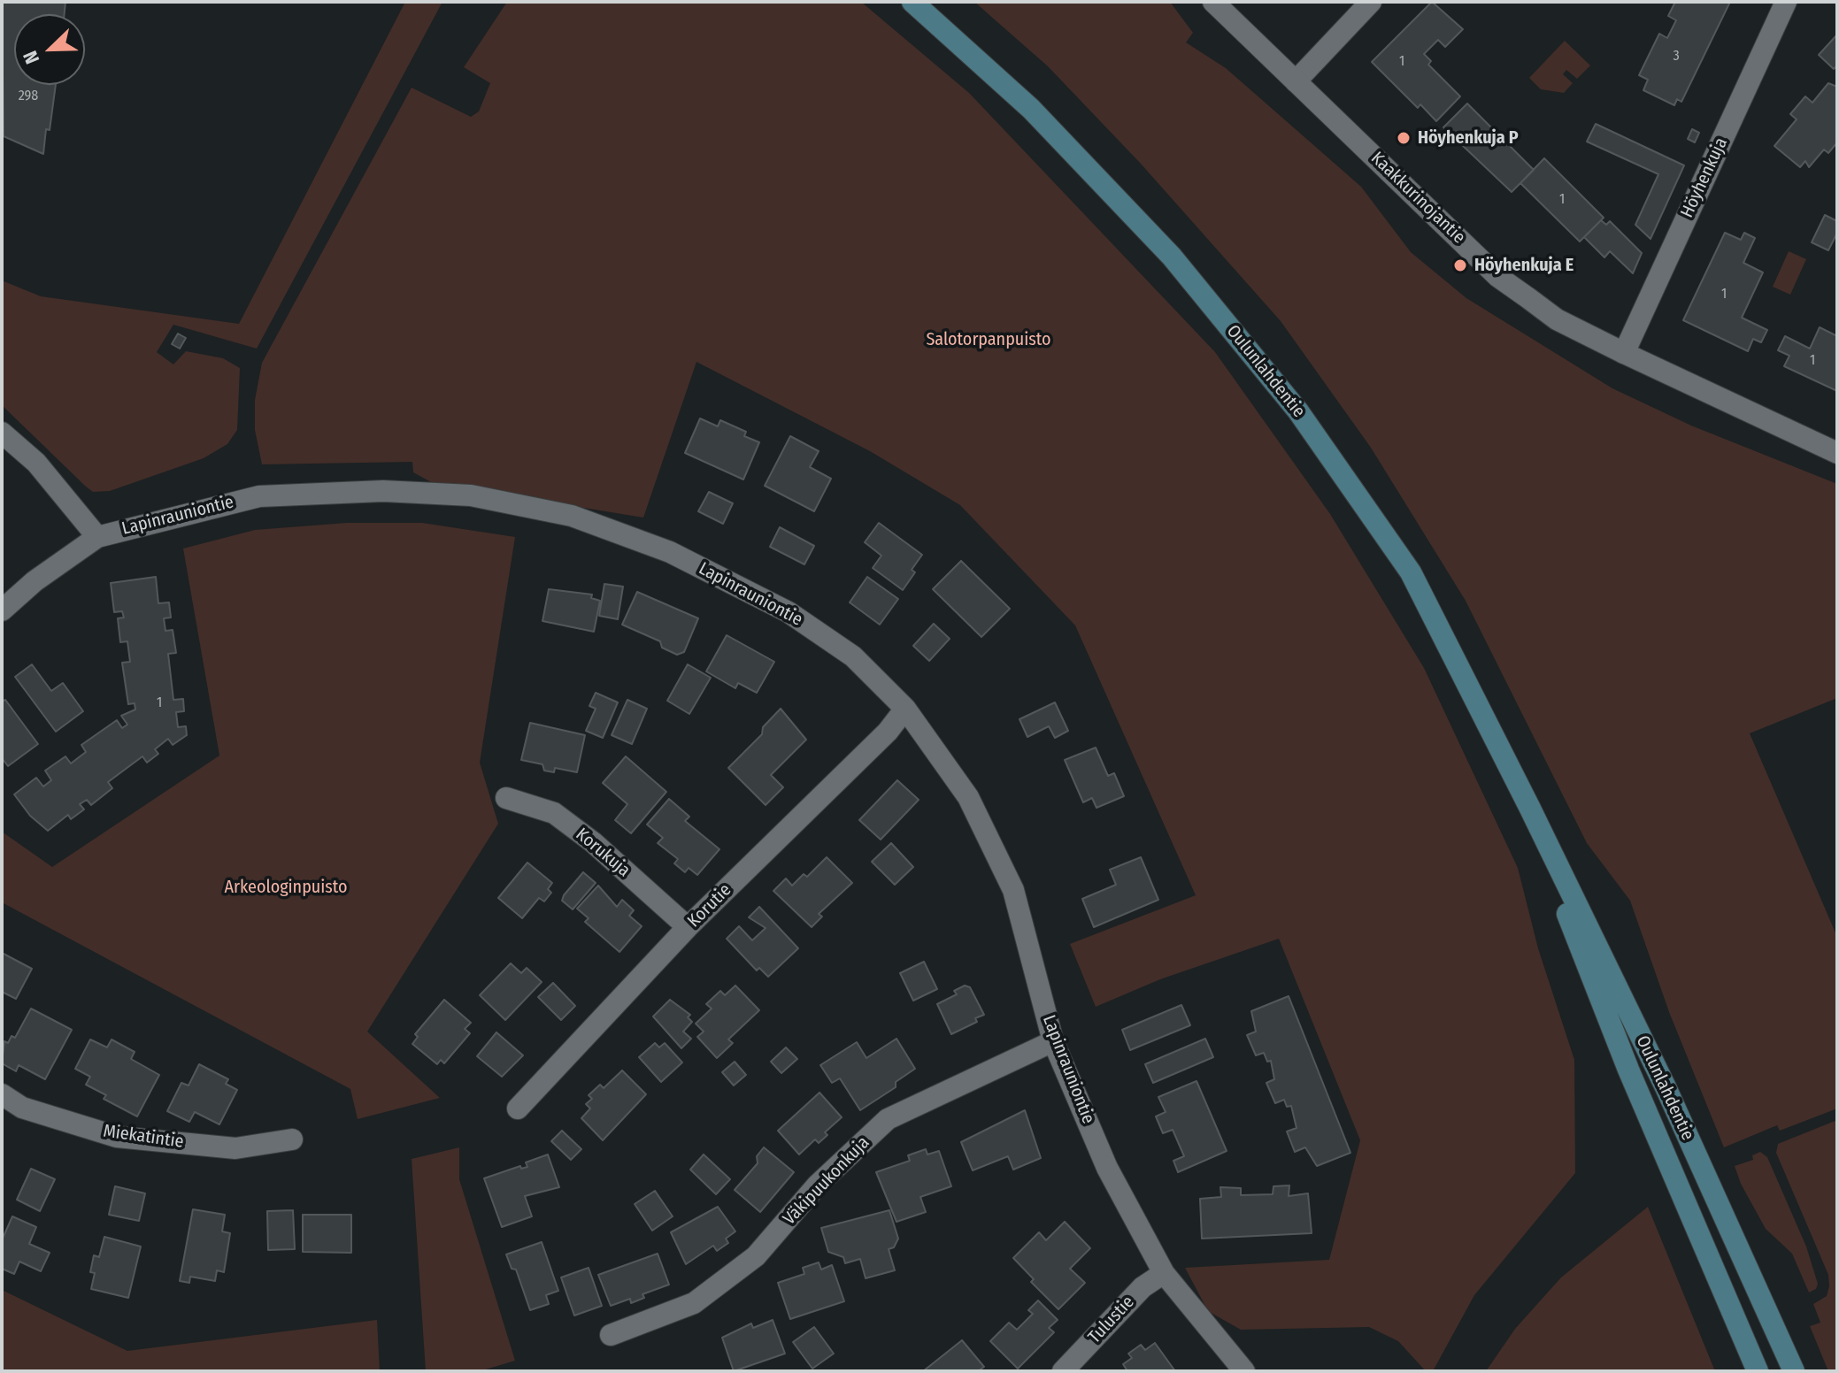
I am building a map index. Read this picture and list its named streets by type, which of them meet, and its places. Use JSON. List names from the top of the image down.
{
  "streets": {
    "main road": ["Oulunlahdentie"],
    "street": [
      "Höyhenkuja",
      "Kaakkurinojantie",
      "Lapinrauniontie",
      "Korukuja",
      "Korutie",
      "Miekatintie",
      "Väkipuukonkuja",
      "Tulustie"
    ]
  },
  "crossings": [
    ["Höyhenkuja", "Kaakkurinojantie"],
    ["Lapinrauniontie", "Korutie"],
    ["Lapinrauniontie", "Väkipuukonkuja"],
    ["Lapinrauniontie", "Tulustie"],
    ["Korukuja", "Korutie"]
  ],
  "parks": ["Salotorpanpuisto", "Arkeologinpuisto"],
  "places": ["Höyhenkuja P", "Höyhenkuja E"],
  "house_numbers": [
    "3",
    "1",
    "298",
    "1",
    "1",
    "1",
    "1"
  ],
  "north": "bottom left"
}
